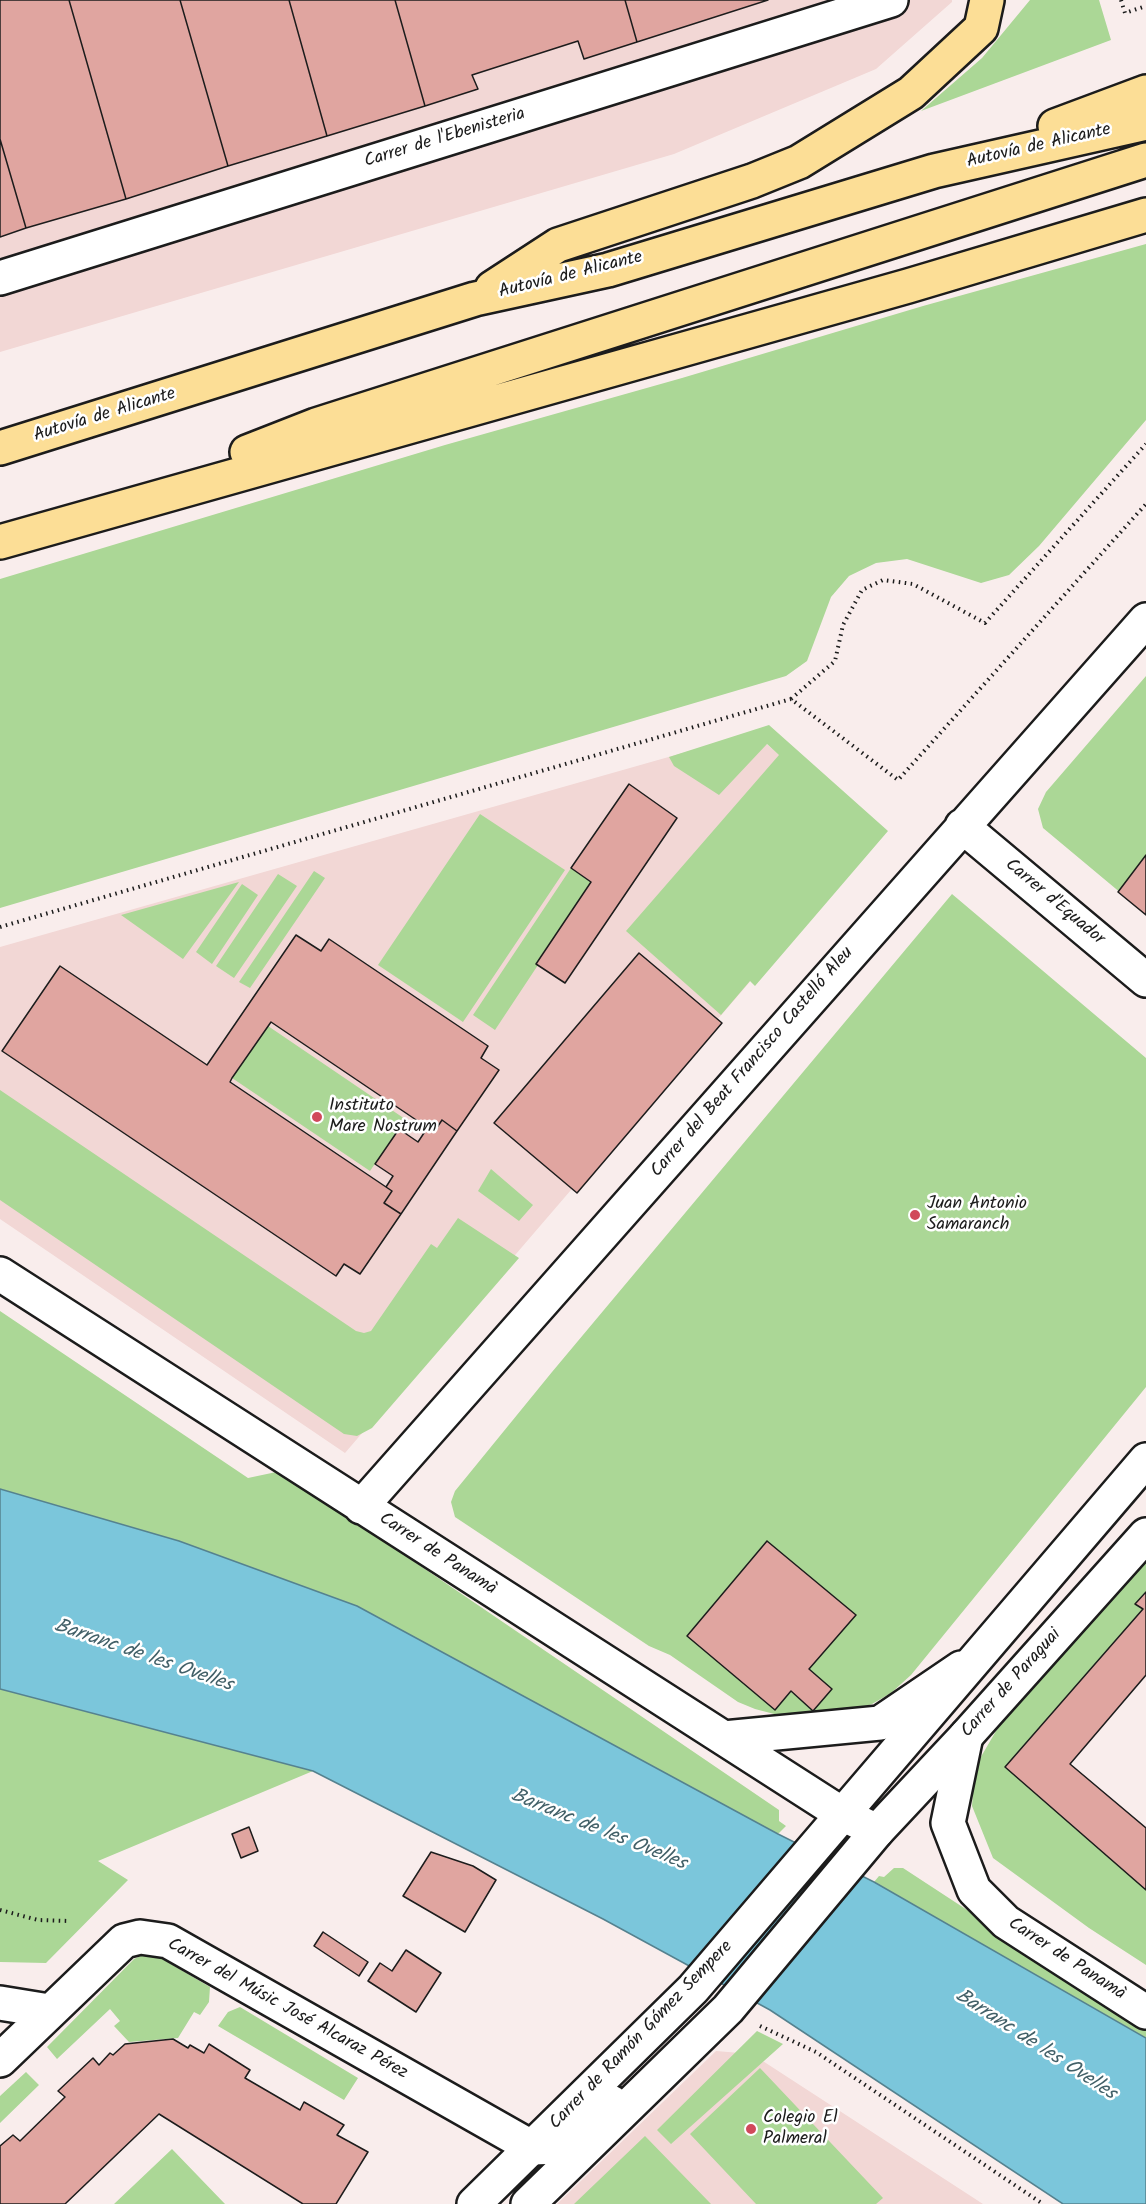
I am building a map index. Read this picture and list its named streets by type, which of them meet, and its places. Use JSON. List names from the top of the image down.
{
  "streets": {
    "highway": ["Autovía de Alicante"],
    "street": [
      "Carrer de l'Ebenisteria",
      "Carrer d'Equador",
      "Carrer del Beat Francisco Castelló Aleu",
      "Carrer de Panamà",
      "Carrer de Paraguai",
      "Carrer del Músic José Alcaraz Pérez",
      "Carrer de Ramón Gómez Sempere"
    ]
  },
  "crossings": [
    ["Carrer d'Equador", "Carrer del Beat Francisco Castelló Aleu"],
    ["Carrer del Beat Francisco Castelló Aleu", "Carrer de Panamà"],
    ["Carrer de Panamà", "Carrer de Paraguai"],
    ["Carrer de Panamà", "Carrer de Ramón Gómez Sempere"],
    ["Carrer de Paraguai", "Carrer de Ramón Gómez Sempere"],
    ["Carrer del Músic José Alcaraz Pérez", "Carrer de Ramón Gómez Sempere"]
  ],
  "water": ["Barranc de les Ovelles"],
  "places": ["Instituto Mare Nostrum", "Juan Antonio Samaranch", "Colegio El Palmeral"]
}
